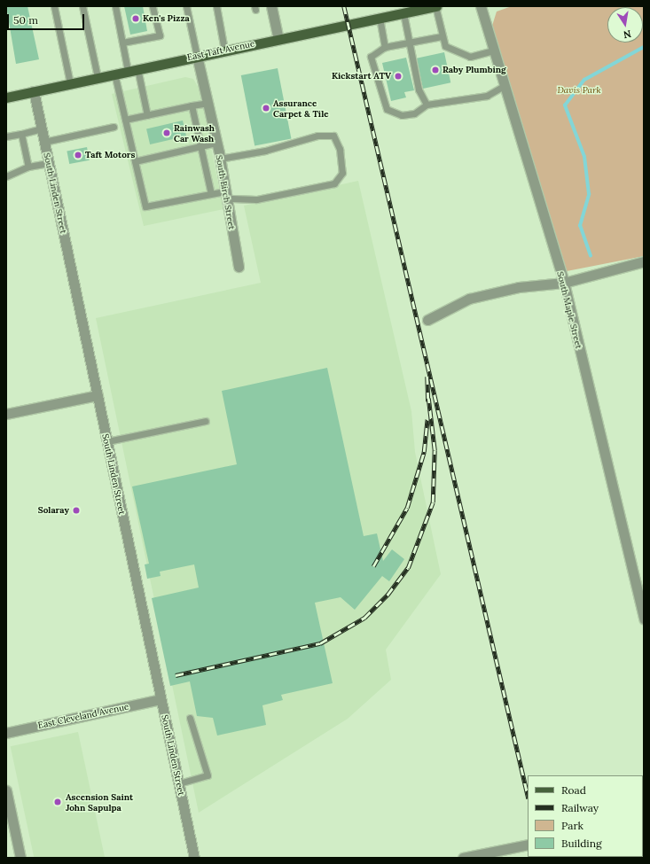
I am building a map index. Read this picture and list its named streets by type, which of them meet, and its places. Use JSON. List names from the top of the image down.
{
  "streets": {
    "main road": ["East Taft Avenue"],
    "street": [
      "South Birch Street",
      "South Linden Street",
      "South Maple Street",
      "East Cleveland Avenue"
    ]
  },
  "crossings": [
    ["East Taft Avenue", "South Birch Street"],
    ["East Taft Avenue", "South Linden Street"],
    ["South Linden Street", "East Cleveland Avenue"]
  ],
  "parks": ["Davis Park"],
  "places": [
    "Ken's Pizza",
    "Raby Plumbing",
    "Kickstart ATV",
    "Assurance Carpet & Tile",
    "Rainwash Car Wash",
    "Taft Motors",
    "Solaray",
    "Ascension Saint John Sapulpa"
  ],
  "legend": [
    "Road",
    "Railway",
    "Park",
    "Building"
  ],
  "scale_bar": "50 m",
  "north": "bottom"
}
